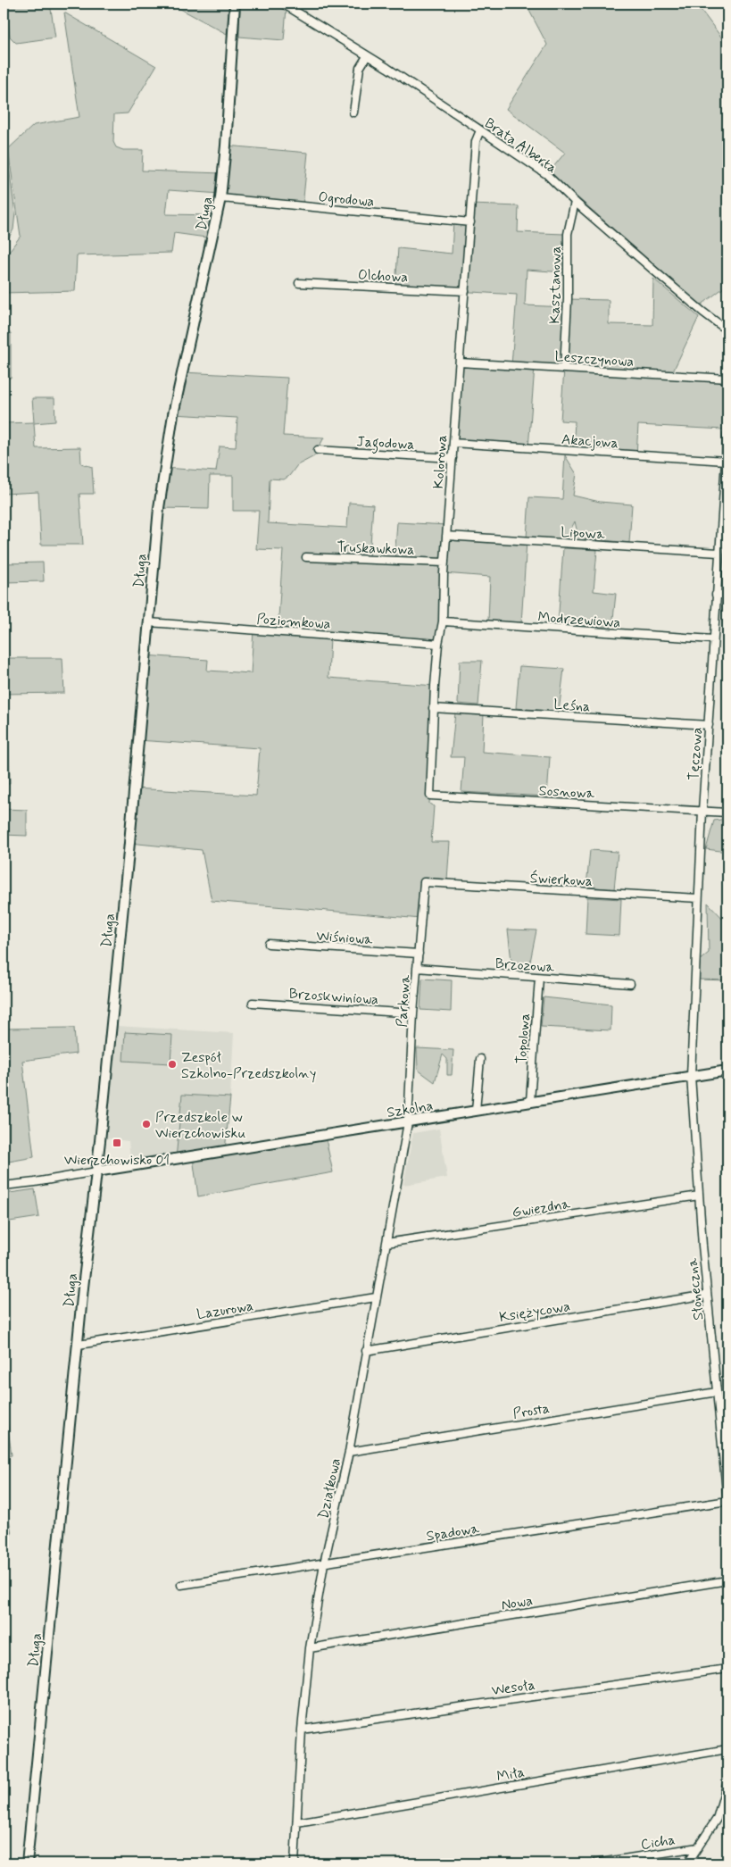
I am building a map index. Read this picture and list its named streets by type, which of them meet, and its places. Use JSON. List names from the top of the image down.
{
  "streets": {
    "street": [
      "Brata Alberta",
      "Ogrodowa",
      "Długa",
      "Olchowa",
      "Kasztanowa",
      "Leszczynowa",
      "Akacjowa",
      "Jagodowa",
      "Kolorowa",
      "Lipowa",
      "Truskawkowa",
      "Modrzewiowa",
      "Poziomkowa",
      "Leśna",
      "Tęczowa",
      "Sosnowa",
      "Świerkowa",
      "Wiśniowa",
      "Brzozowa",
      "Brzoskwiniowa",
      "Parkowa",
      "Topolowa",
      "Szkolna",
      "Gwiezdna",
      "Słoneczna",
      "Lazurowa",
      "Księżycowa",
      "Prosta",
      "Działkowa",
      "Spadowa",
      "Nowa",
      "Wesoła",
      "Miła",
      "Cicha"
    ]
  },
  "crossings": [
    ["Brata Alberta", "Kasztanowa"],
    ["Brata Alberta", "Kolorowa"],
    ["Ogrodowa", "Długa"],
    ["Ogrodowa", "Kolorowa"],
    ["Długa", "Poziomkowa"],
    ["Długa", "Szkolna"],
    ["Długa", "Lazurowa"],
    ["Olchowa", "Kolorowa"],
    ["Kasztanowa", "Leszczynowa"],
    ["Leszczynowa", "Kolorowa"],
    ["Akacjowa", "Kolorowa"],
    ["Akacjowa", "Tęczowa"],
    ["Jagodowa", "Kolorowa"],
    ["Kolorowa", "Lipowa"],
    ["Kolorowa", "Truskawkowa"],
    ["Kolorowa", "Modrzewiowa"],
    ["Kolorowa", "Poziomkowa"],
    ["Kolorowa", "Leśna"],
    ["Kolorowa", "Sosnowa"],
    ["Lipowa", "Tęczowa"],
    ["Modrzewiowa", "Tęczowa"],
    ["Leśna", "Tęczowa"],
    ["Tęczowa", "Sosnowa"],
    ["Tęczowa", "Świerkowa"],
    ["Tęczowa", "Szkolna"],
    ["Tęczowa", "Słoneczna"],
    ["Świerkowa", "Parkowa"],
    ["Wiśniowa", "Parkowa"],
    ["Brzozowa", "Parkowa"],
    ["Brzozowa", "Topolowa"],
    ["Brzoskwiniowa", "Parkowa"],
    ["Parkowa", "Szkolna"],
    ["Parkowa", "Działkowa"],
    ["Topolowa", "Szkolna"],
    ["Szkolna", "Słoneczna"],
    ["Szkolna", "Działkowa"],
    ["Gwiezdna", "Słoneczna"],
    ["Gwiezdna", "Działkowa"],
    ["Słoneczna", "Księżycowa"],
    ["Słoneczna", "Prosta"],
    ["Słoneczna", "Spadowa"],
    ["Lazurowa", "Działkowa"],
    ["Księżycowa", "Działkowa"],
    ["Prosta", "Działkowa"],
    ["Działkowa", "Spadowa"],
    ["Działkowa", "Nowa"],
    ["Działkowa", "Wesoła"],
    ["Działkowa", "Miła"]
  ],
  "places": {
    "other": ["Zespół Szkolno-Przedszkolny", "Przedszkole w Wierzchowisku"],
    "transit": ["Wierzchowisko 01"]
  }
}
